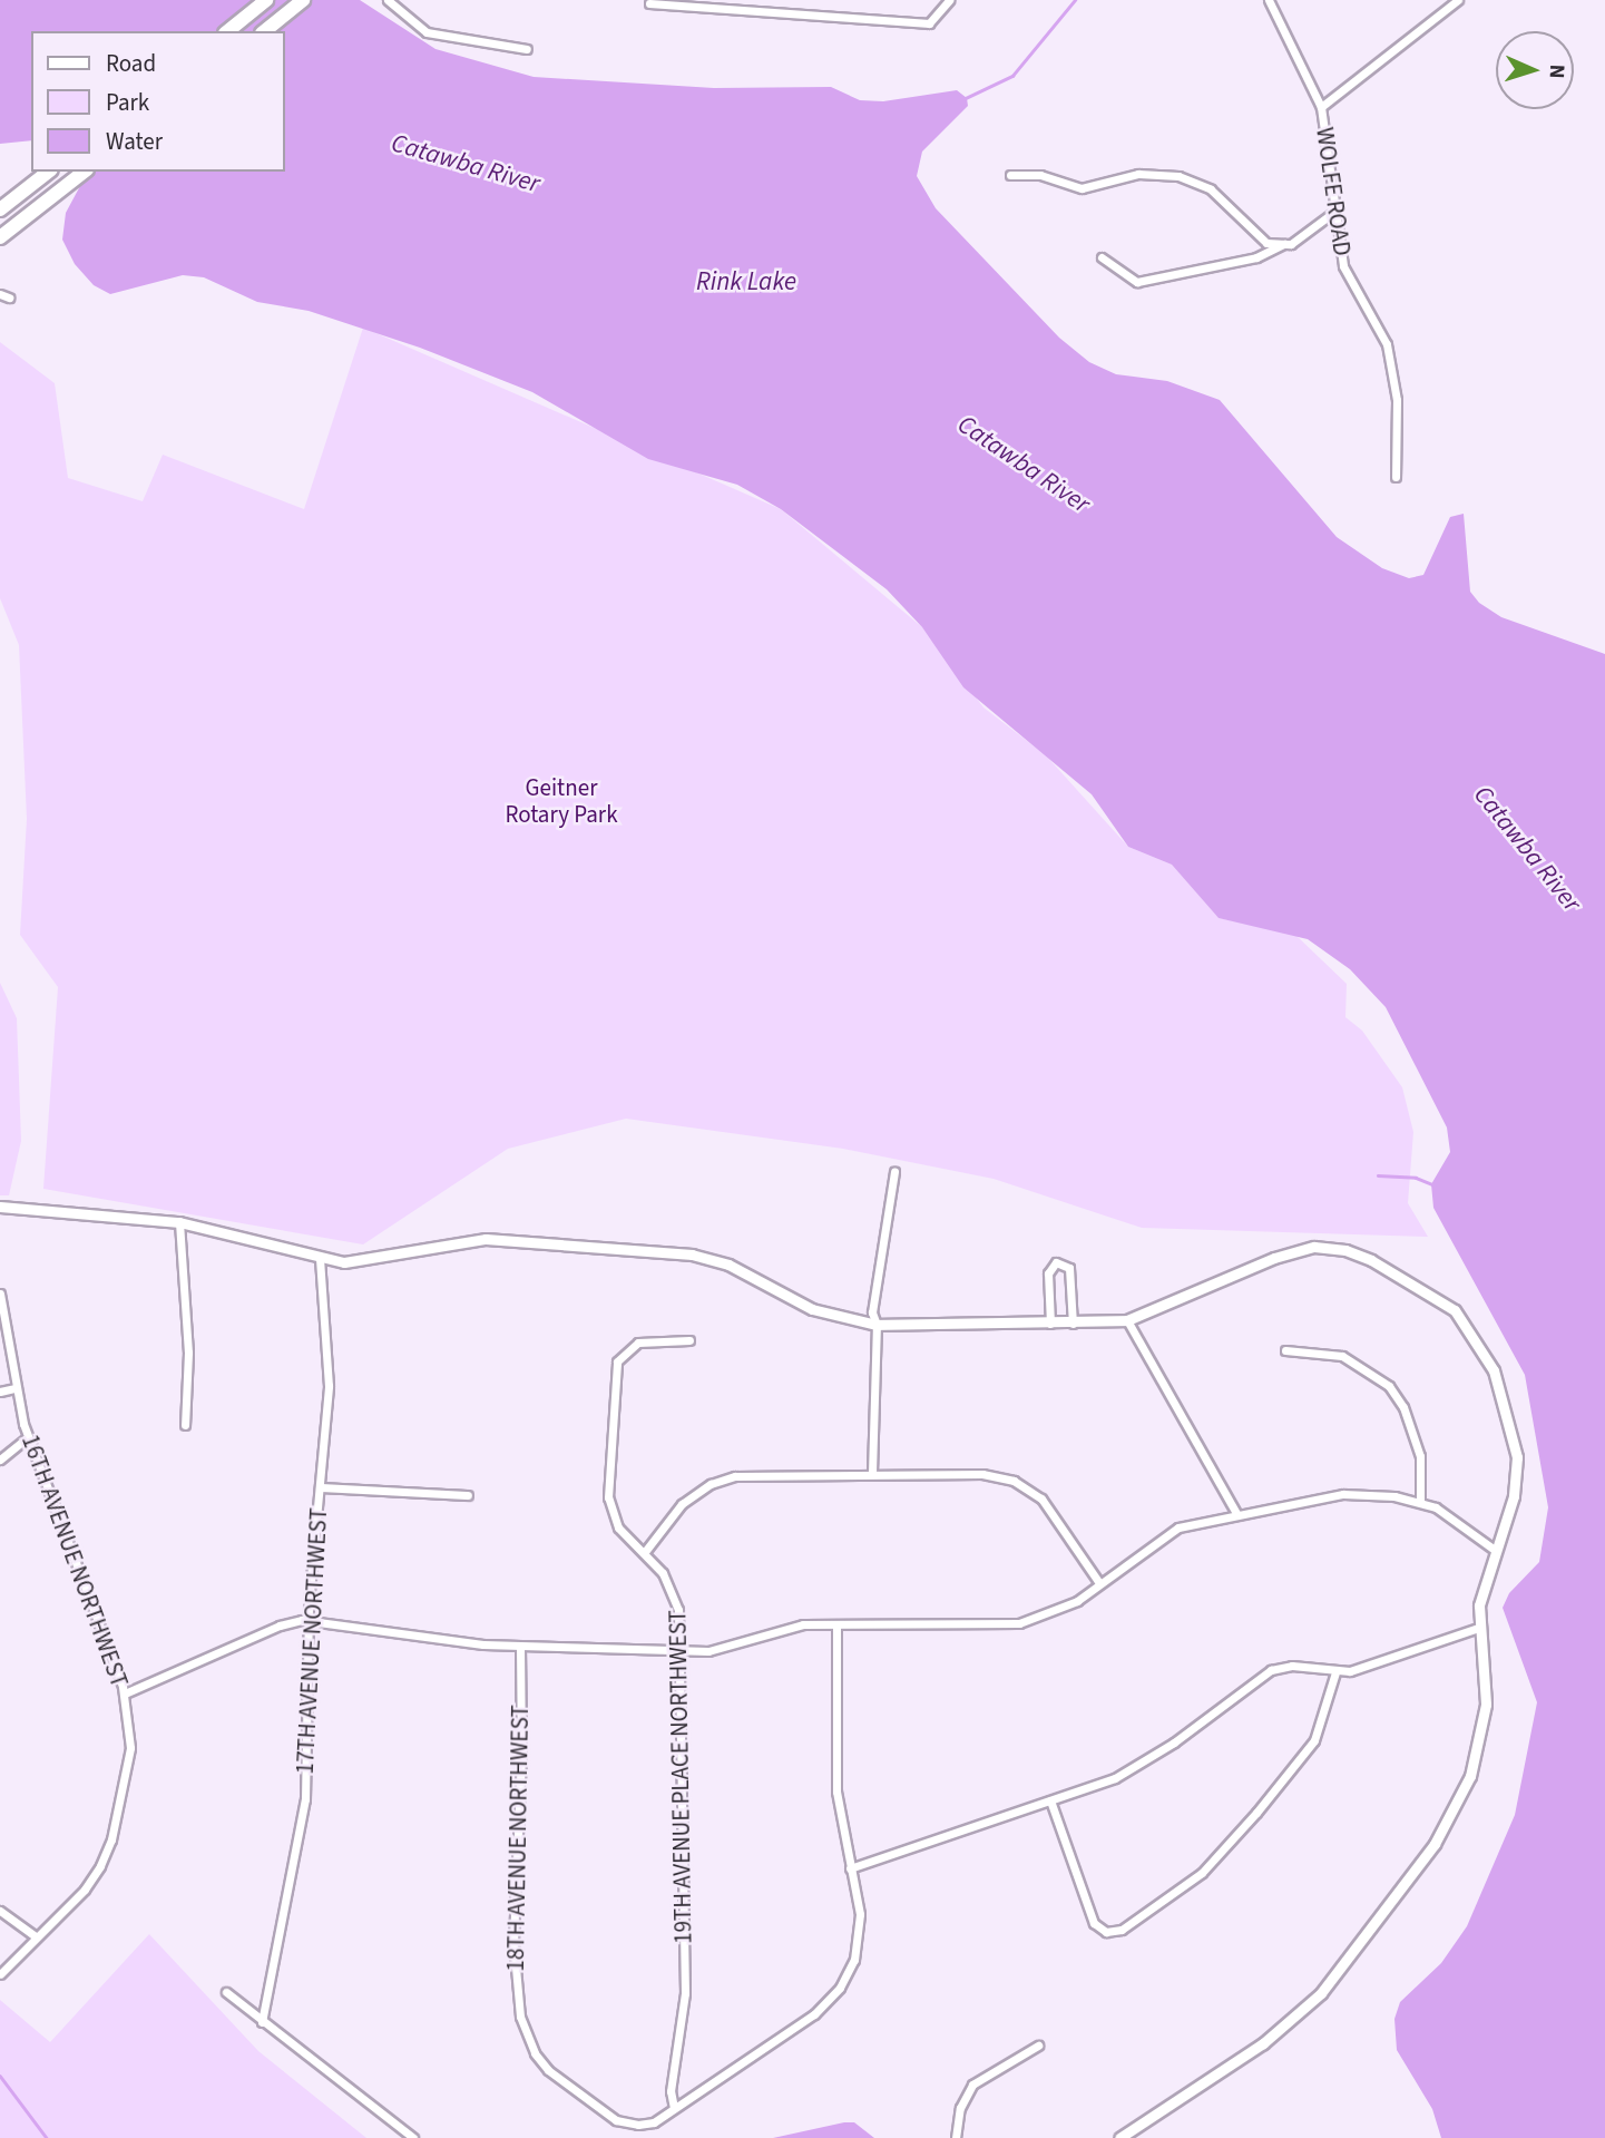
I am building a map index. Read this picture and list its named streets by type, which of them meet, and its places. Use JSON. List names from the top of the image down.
{
  "streets": {
    "street": [
      "WOLFE ROAD",
      "16TH AVENUE NORTHWEST",
      "17TH AVENUE NORTHWEST",
      "19TH AVENUE PLACE NORTHWEST",
      "18TH AVENUE NORTHWEST"
    ]
  },
  "crossings": [
    ["19TH AVENUE PLACE NORTHWEST", "18TH AVENUE NORTHWEST"]
  ],
  "water": ["Catawba River", "Rink Lake"],
  "parks": ["Geitner Rotary Park"],
  "legend": ["Road", "Park", "Water"],
  "north": "right"
}
